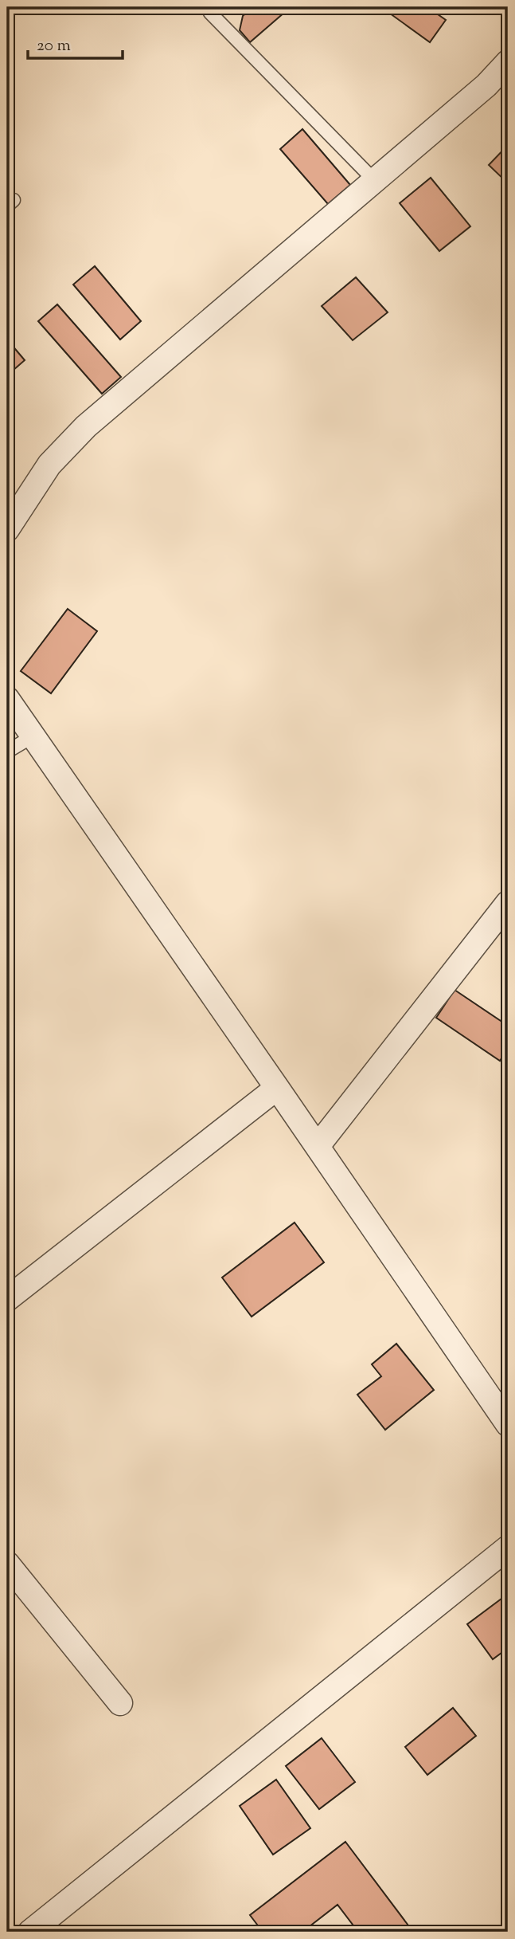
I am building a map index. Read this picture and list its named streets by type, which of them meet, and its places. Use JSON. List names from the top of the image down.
{
  "scale_bar": "20 m"
}
